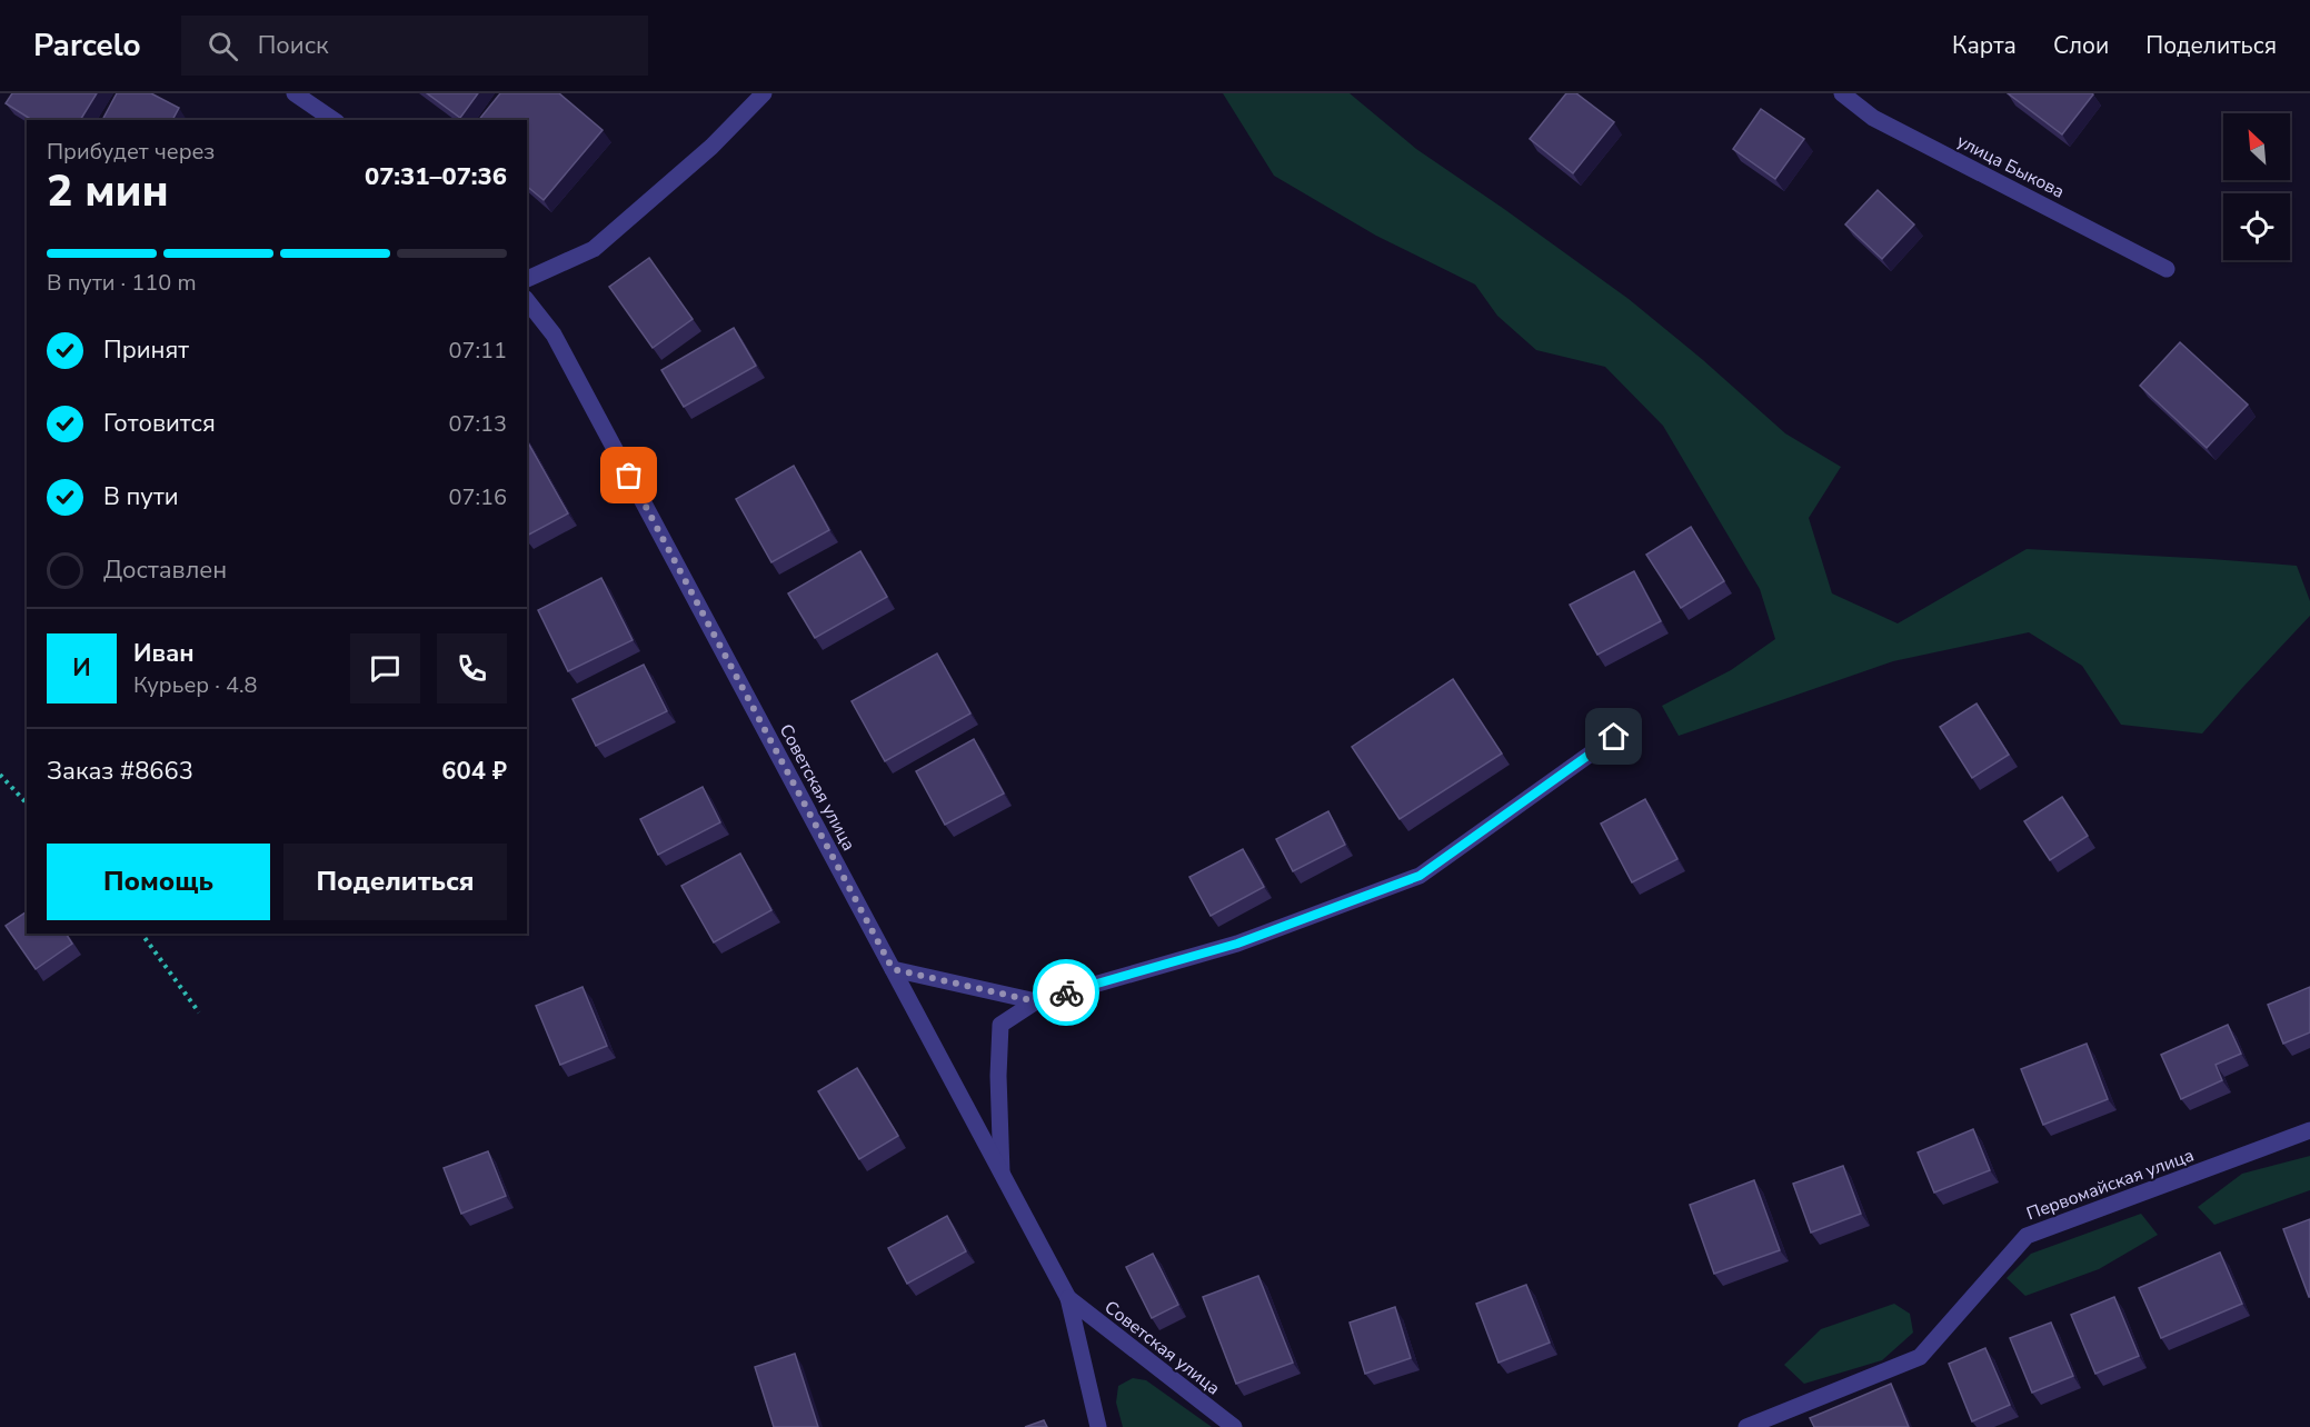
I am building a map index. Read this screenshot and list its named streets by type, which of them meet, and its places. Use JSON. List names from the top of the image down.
{
  "streets": {
    "street": ["улица Быкова", "Советская улица", "Первомайская улица"]
  },
  "north": "top left",
  "page": {
    "header": "Parcelo",
    "search": "Поиск",
    "nav": ["Карта", "Слои", "Поделиться"],
    "heading": ["2 мин", "Прибудет через", "07:31–07:36"],
    "panel": [
      "Иван",
      "Курьер · 4.8",
      "Заказ #8663",
      "604 ₽"
    ],
    "bar": "В пути · 110 m",
    "list": [
      ["Принят", "07:11"],
      ["Готовится", "07:13"],
      ["В пути", "07:16"],
      "Доставлен"
    ],
    "round": "И",
    "buttons": ["Помощь", "Поделиться"]
  }
}
